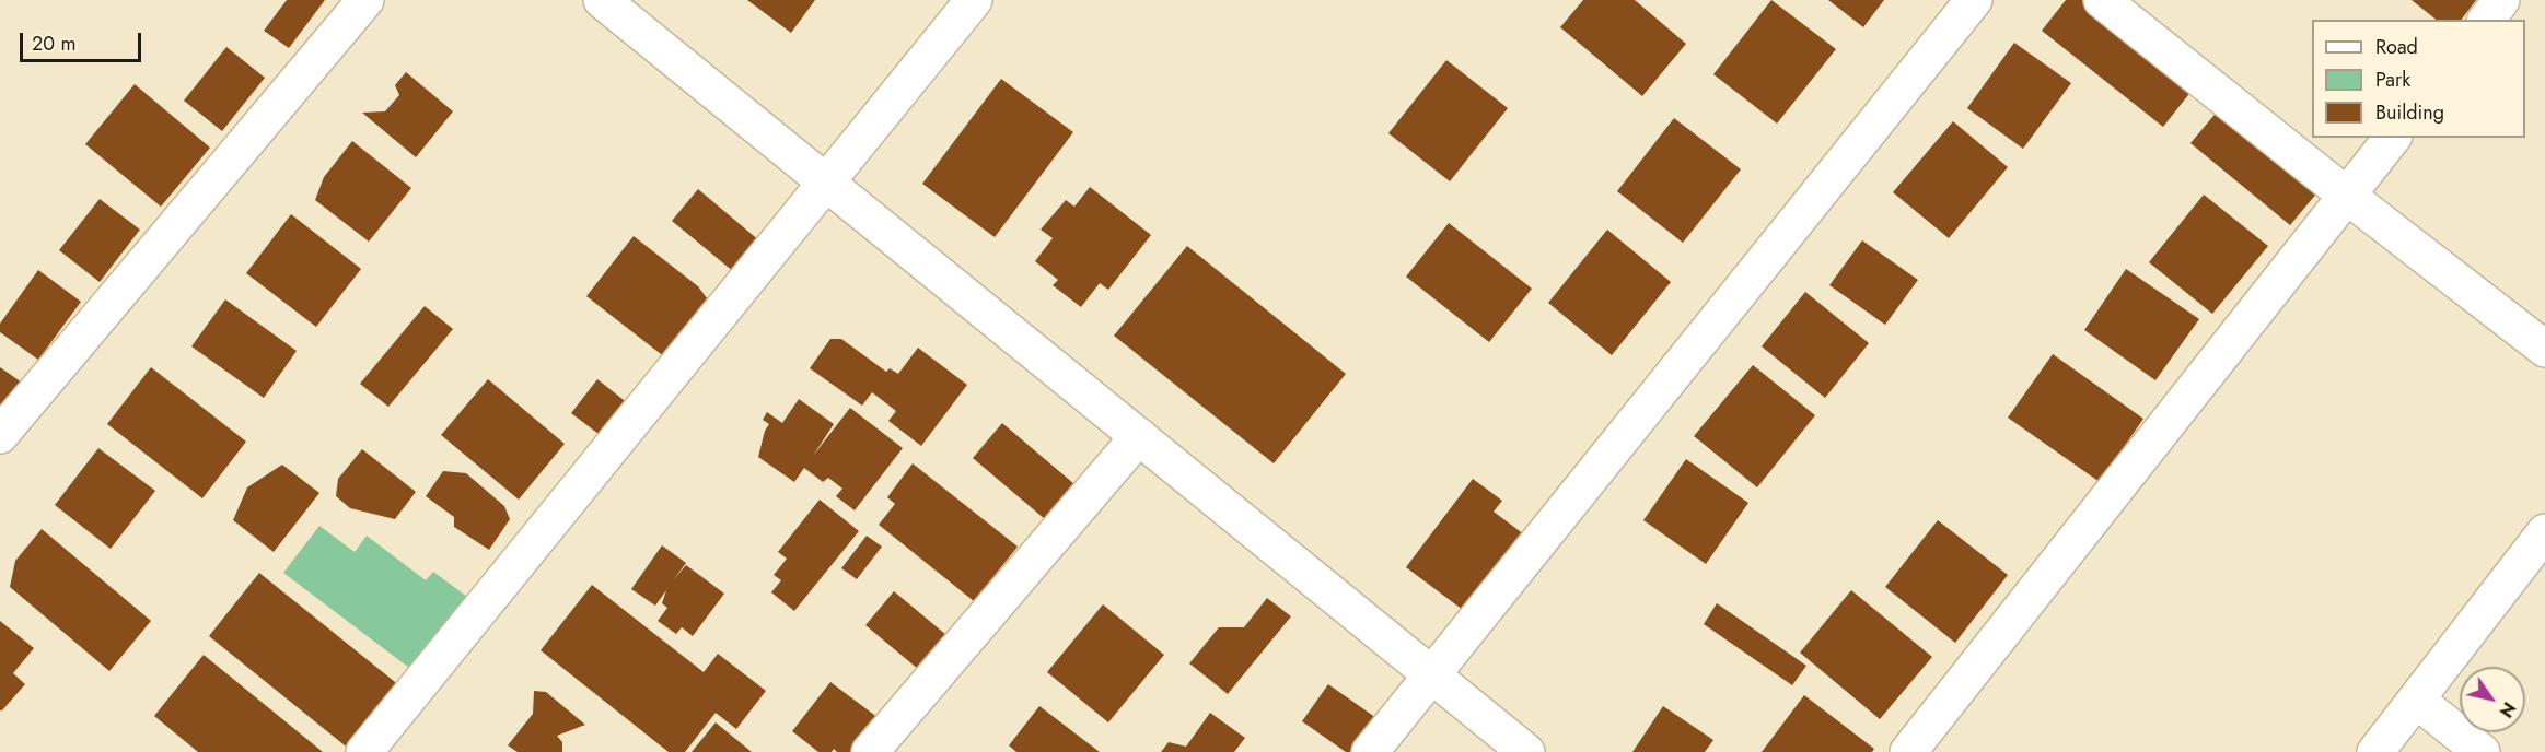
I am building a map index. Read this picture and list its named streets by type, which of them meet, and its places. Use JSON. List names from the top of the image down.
{
  "legend": ["Road", "Park", "Building"],
  "scale_bar": "20 m",
  "north": "bottom right"
}
